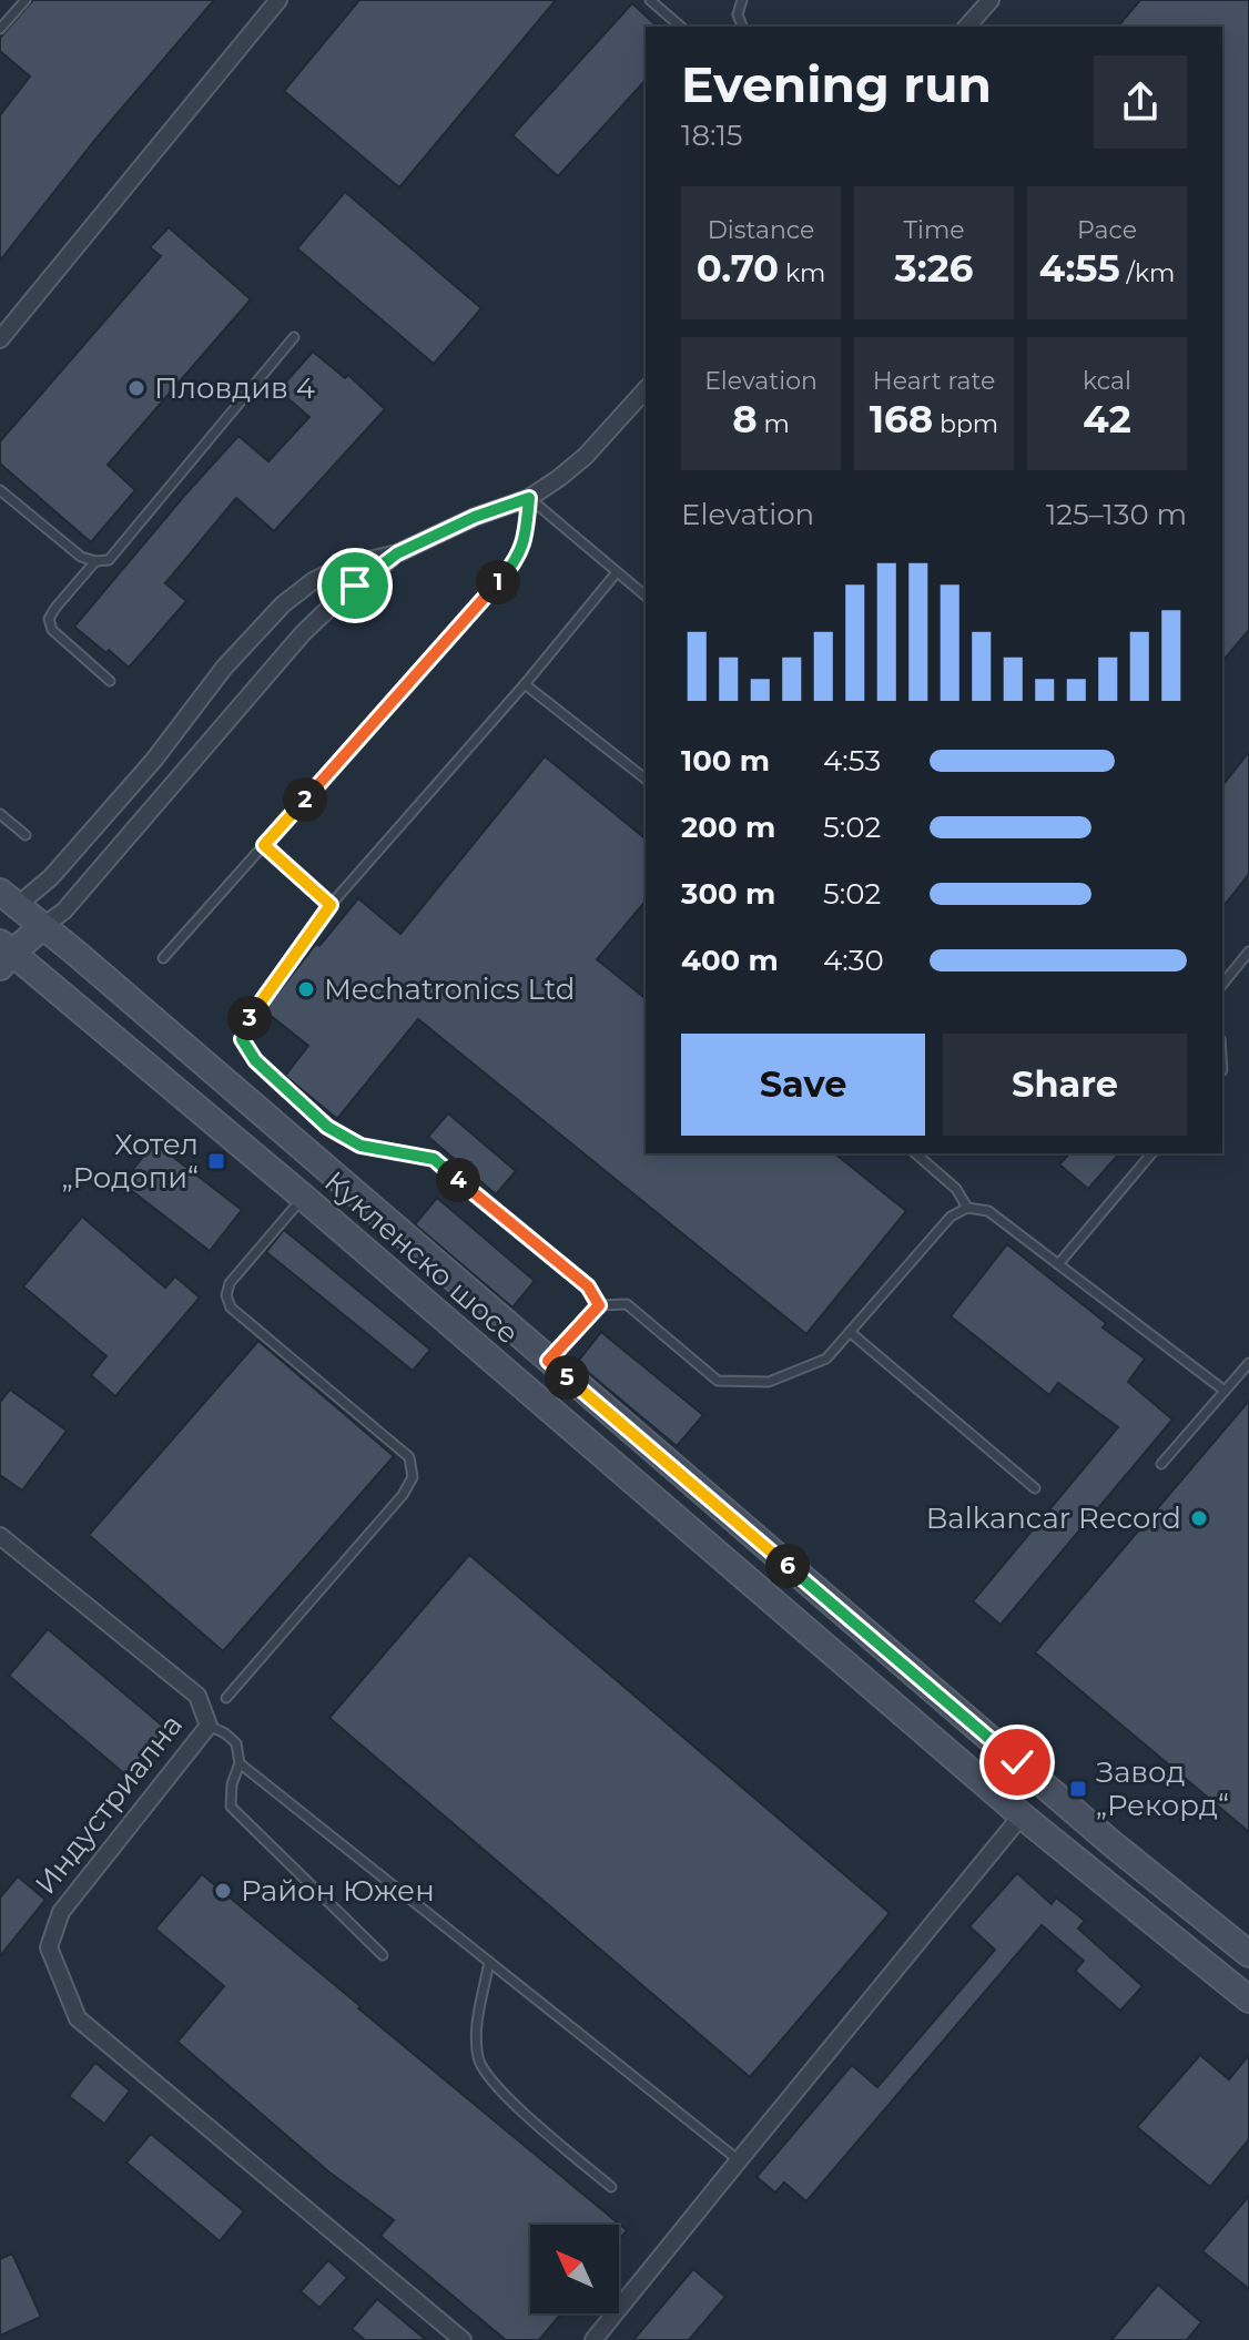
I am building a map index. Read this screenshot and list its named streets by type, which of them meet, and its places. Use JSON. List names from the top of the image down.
{
  "streets": {
    "main road": ["Кукленско шосе"],
    "street": ["Индустриална"]
  },
  "places": {
    "other": [
      "Пловдив 4",
      "Mechatronics Ltd",
      "Balkancar Record",
      "Район Южен"
    ],
    "transit": ["Хотел „Родопи“", "Завод „Рекорд“"]
  },
  "north": "top left",
  "page": {
    "heading": ["Evening run", "18:15"],
    "stats": [
      ["Distance", "0.70 km"],
      ["Time", "3:26"],
      ["Pace", "4:55 /km"],
      ["Elevation", "8 m"],
      ["Heart rate", "168 bpm"],
      ["kcal", "42"]
    ],
    "chart": ["Elevation", "125–130 m"],
    "pins": [
      "1",
      "2",
      "3",
      "4",
      "5",
      "6"
    ],
    "list": [
      {
        "name": "100 m",
        "note": "4:53"
      },
      {
        "name": "200 m",
        "note": "5:02"
      },
      {
        "name": "300 m",
        "note": "5:02"
      },
      {
        "name": "400 m",
        "note": "4:30"
      }
    ],
    "buttons": ["Save", "Share"]
  }
}
